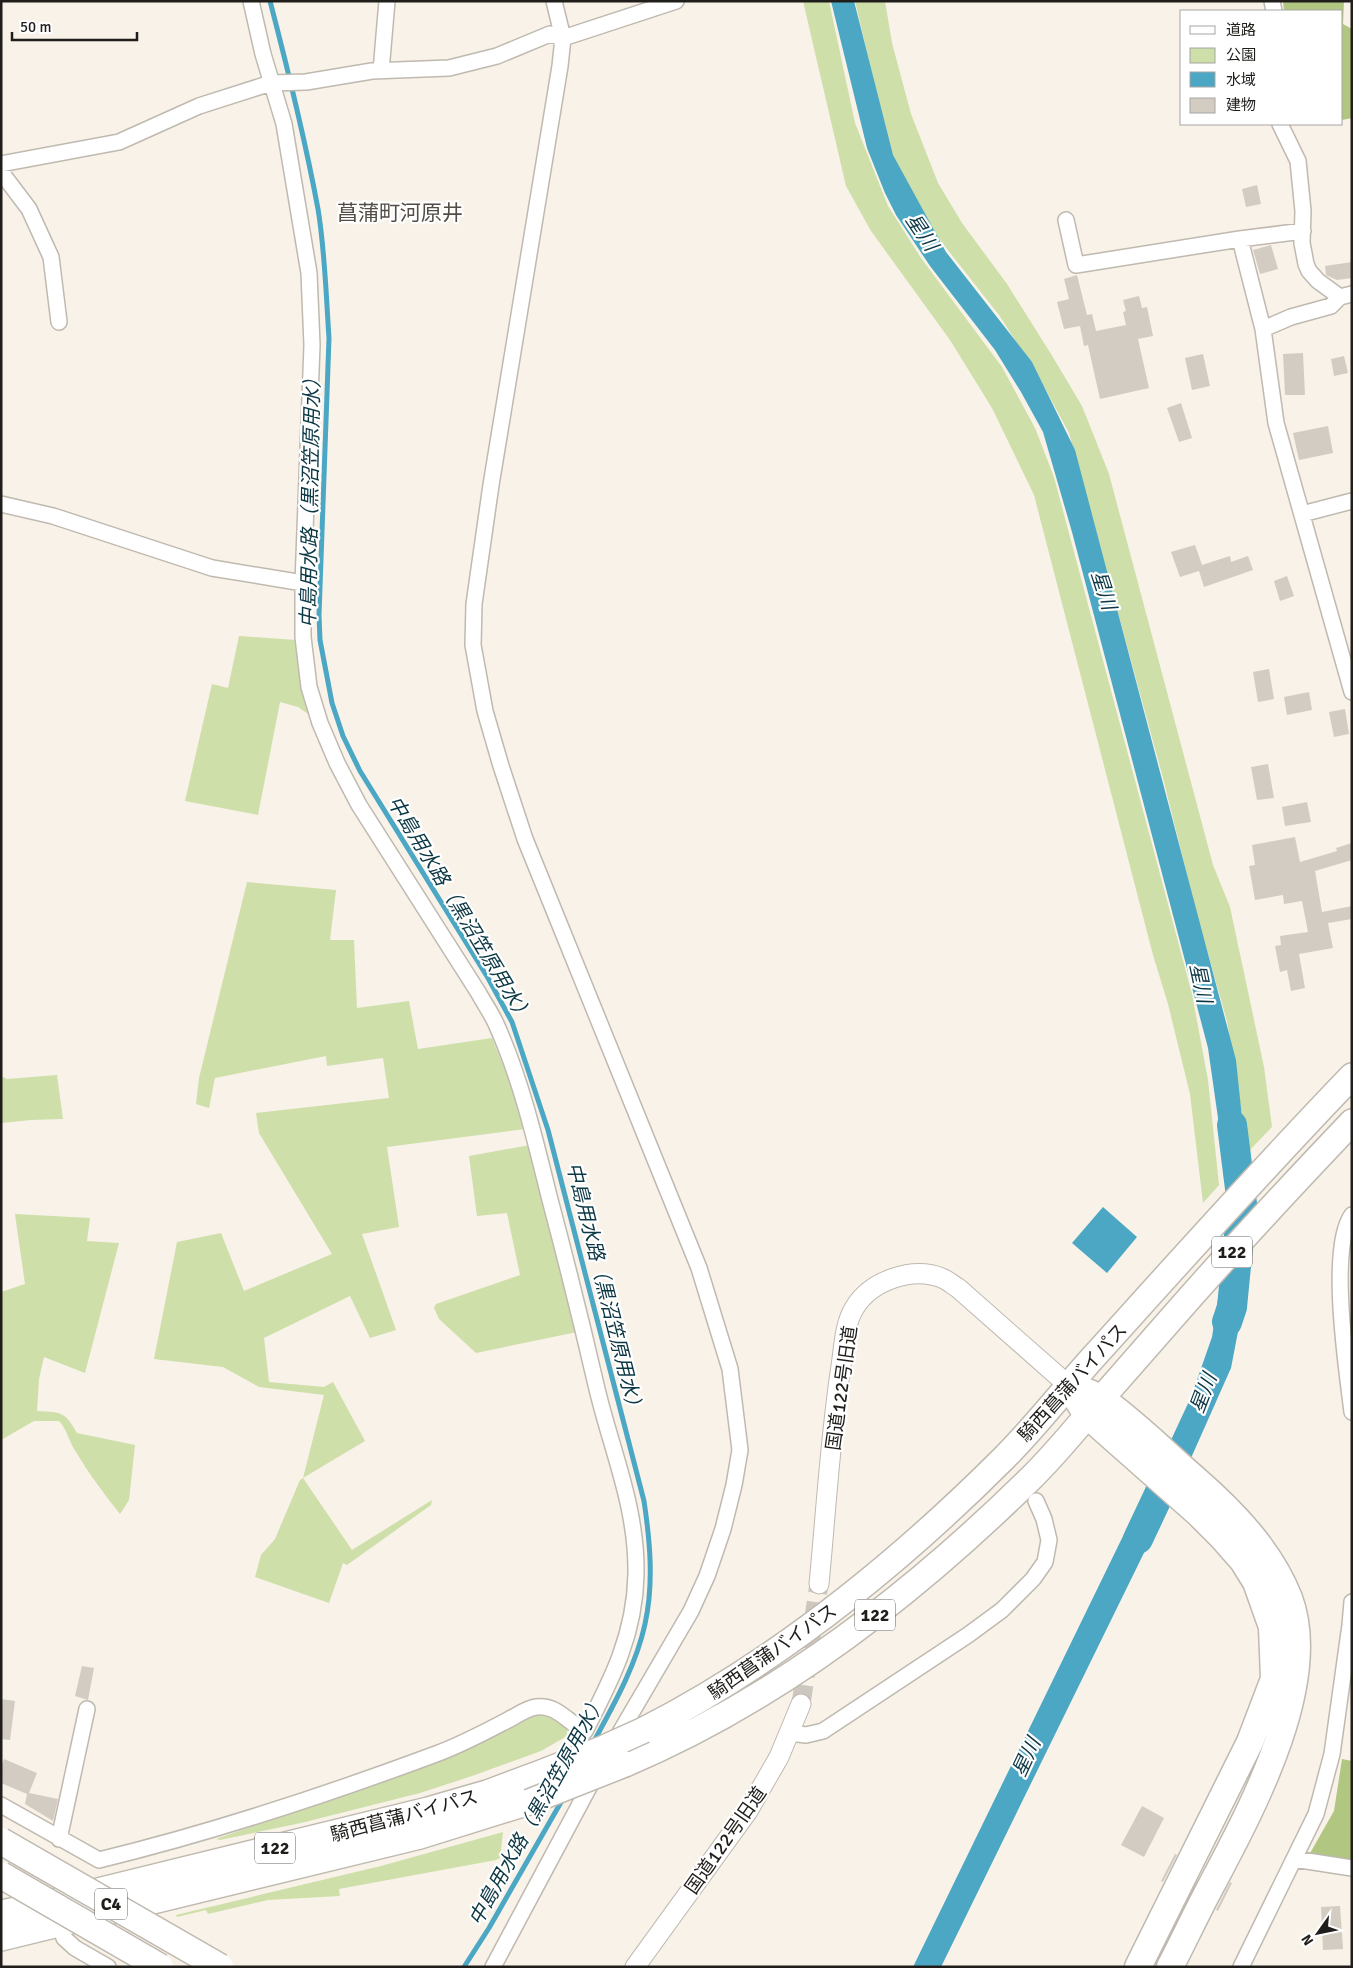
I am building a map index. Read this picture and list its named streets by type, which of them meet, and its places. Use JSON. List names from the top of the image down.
{
  "streets": {
    "highway": ["122", "騎西菖蒲バイパス", "C4"],
    "street": ["国道122号旧道"]
  },
  "crossings": [
    ["騎西菖蒲バイパス", "国道122号旧道"]
  ],
  "districts": ["菖蒲町河原井"],
  "water": ["星川", "中島用水路（黒沼笠原用水）"],
  "legend": [
    "道路",
    "公園",
    "水域",
    "建物"
  ],
  "scale_bar": "50 m",
  "north": "bottom left"
}
